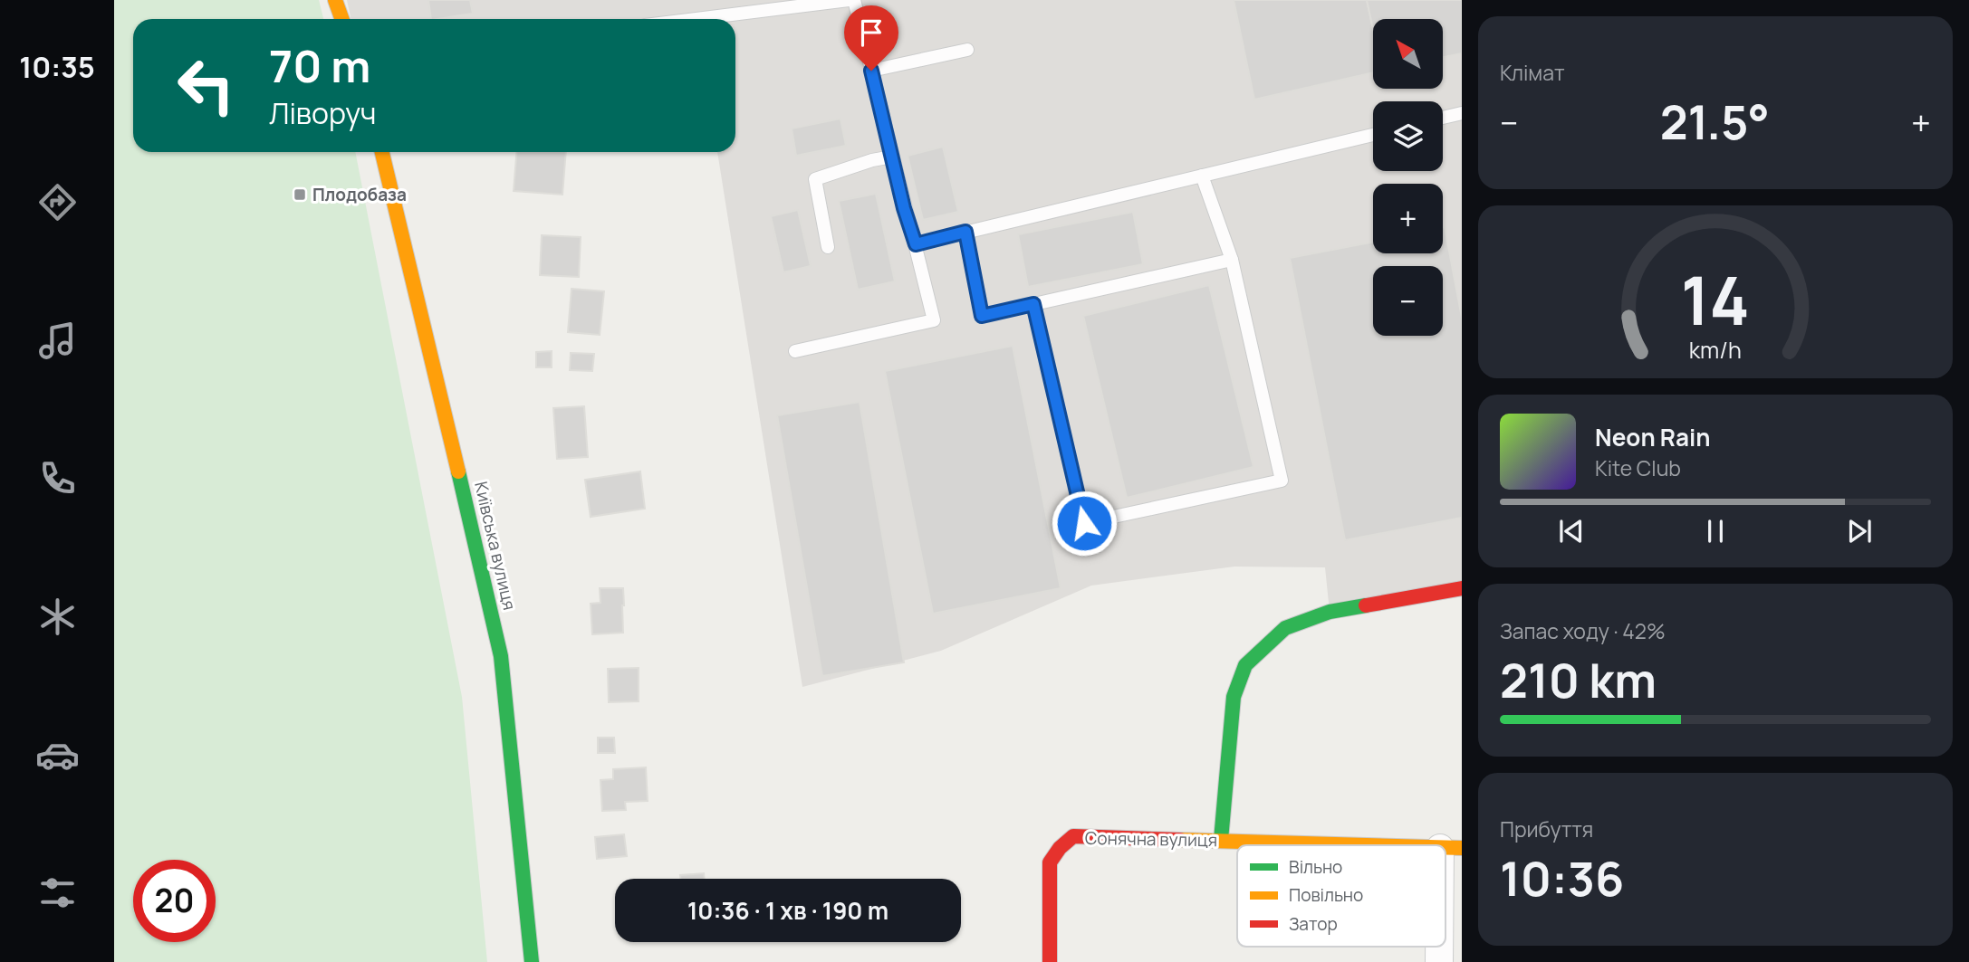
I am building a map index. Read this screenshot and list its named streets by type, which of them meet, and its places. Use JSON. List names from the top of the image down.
{
  "streets": {
    "street": ["Київська вулиця", "Сонячна вулиця"]
  },
  "places": {
    "transit": ["Плодобаза"]
  },
  "legend": ["Вільно", "Повільно", "Затор"],
  "north": "top left",
  "page": {
    "tabs": "10:35",
    "tile": [
      "Клімат",
      ["Запас ходу · 42%", "210 km"],
      ["Прибуття", "10:36"]
    ],
    "map_buttons": ["+", "−"],
    "turn": ["70 m", "Ліворуч"],
    "heat": ["−", "21.5°", "+"],
    "song": ["Neon Rain", "Kite Club"],
    "limit": "20",
    "trip": "10:36 · 1 хв · 190 m",
    "gauge": ["14", "km/h"]
  }
}
